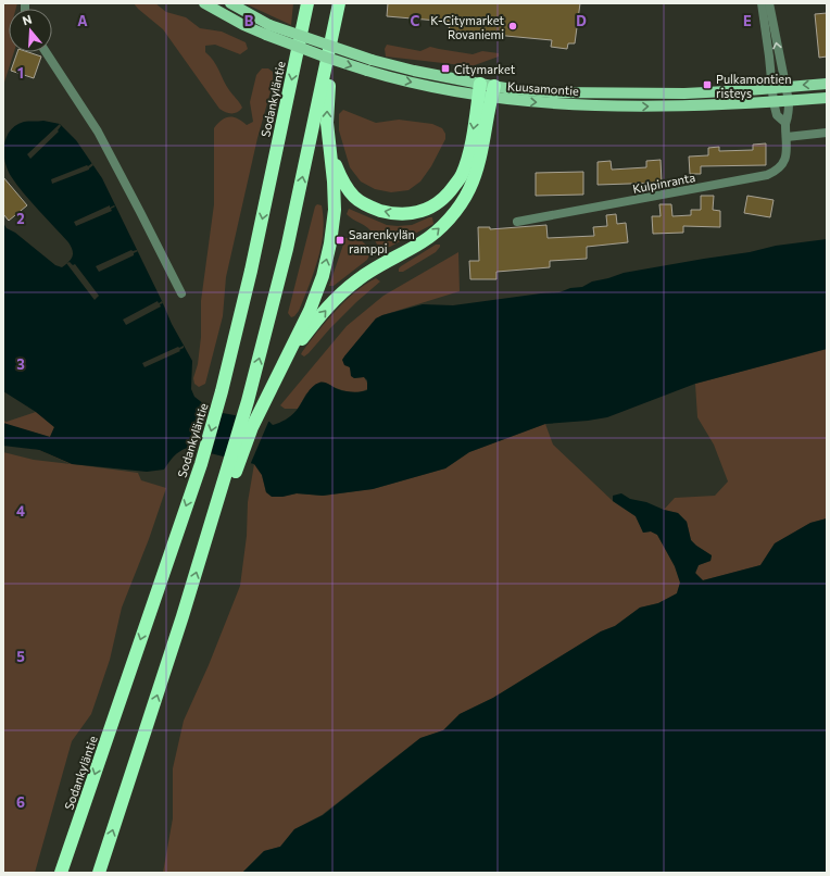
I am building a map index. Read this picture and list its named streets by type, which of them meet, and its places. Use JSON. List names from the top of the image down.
{
  "streets": {
    "highway": ["Sodankyläntie"],
    "main road": ["Kuusamontie"],
    "street": ["Kulpinranta"]
  },
  "places": {
    "other": ["K-Citymarket Rovaniemi"],
    "transit": ["Citymarket", "Pulkamontien risteys", "Saarenkylän ramppi"]
  },
  "north": "top",
  "grid": {
    "columns": [
      "A",
      "B",
      "C",
      "D",
      "E"
    ],
    "rows": [
      "1",
      "2",
      "3",
      "4",
      "5",
      "6"
    ]
  }
}
